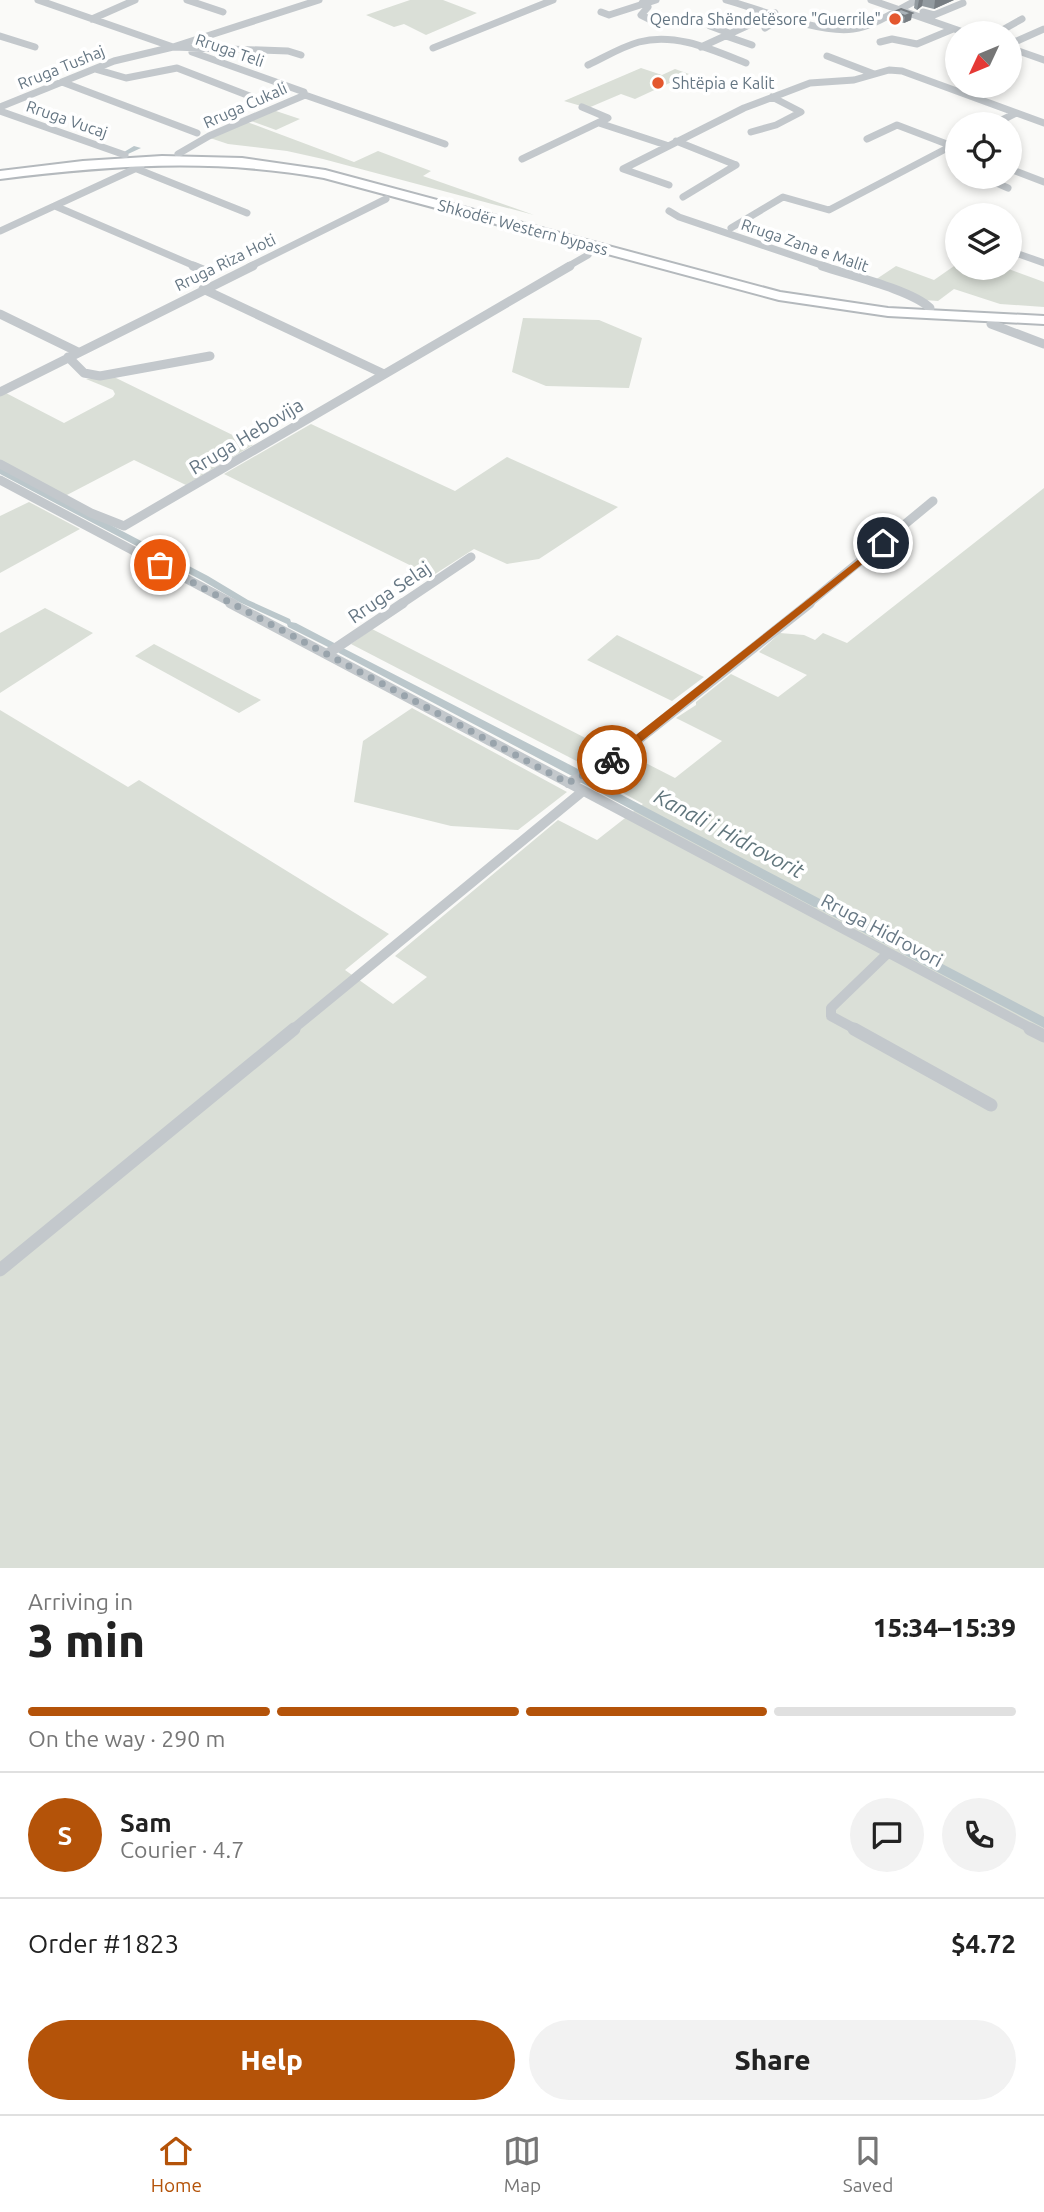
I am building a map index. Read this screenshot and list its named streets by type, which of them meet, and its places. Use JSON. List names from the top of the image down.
{
  "streets": {
    "highway": ["Shkodër Western bypass"],
    "street": [
      "Rruga Teli",
      "Rruga Tushaj",
      "Rruga Cukali",
      "Rruga Vucaj",
      "Rruga Zana e Malit",
      "Rruga Riza Hoti",
      "Rruga Hebovija",
      "Rruga Selaj",
      "Rruga Hidrovori"
    ]
  },
  "crossings": [
    ["Rruga Teli", "Rruga Tushaj"],
    ["Rruga Teli", "Rruga Cukali"],
    ["Rruga Tushaj", "Rruga Vucaj"],
    ["Rruga Cukali", "Shkodër Western bypass"],
    ["Rruga Vucaj", "Shkodër Western bypass"],
    ["Shkodër Western bypass", "Rruga Zana e Malit"],
    ["Rruga Selaj", "Rruga Hidrovori"]
  ],
  "water": ["Kanali i Hidrovorit"],
  "places": ["Qendra Shëndetësore \"Guerrile\"", "Shtëpia e Kalit"],
  "north": "bottom left",
  "page": {
    "heading": ["3 min", "Arriving in", "15:34–15:39"],
    "panel": [
      "Sam",
      "Courier · 4.7",
      "Order #1823",
      "$4.72"
    ],
    "bar": "On the way · 290 m",
    "round": "S",
    "buttons": ["Help", "Share"],
    "tabs": ["Home", "Map", "Saved"]
  }
}
